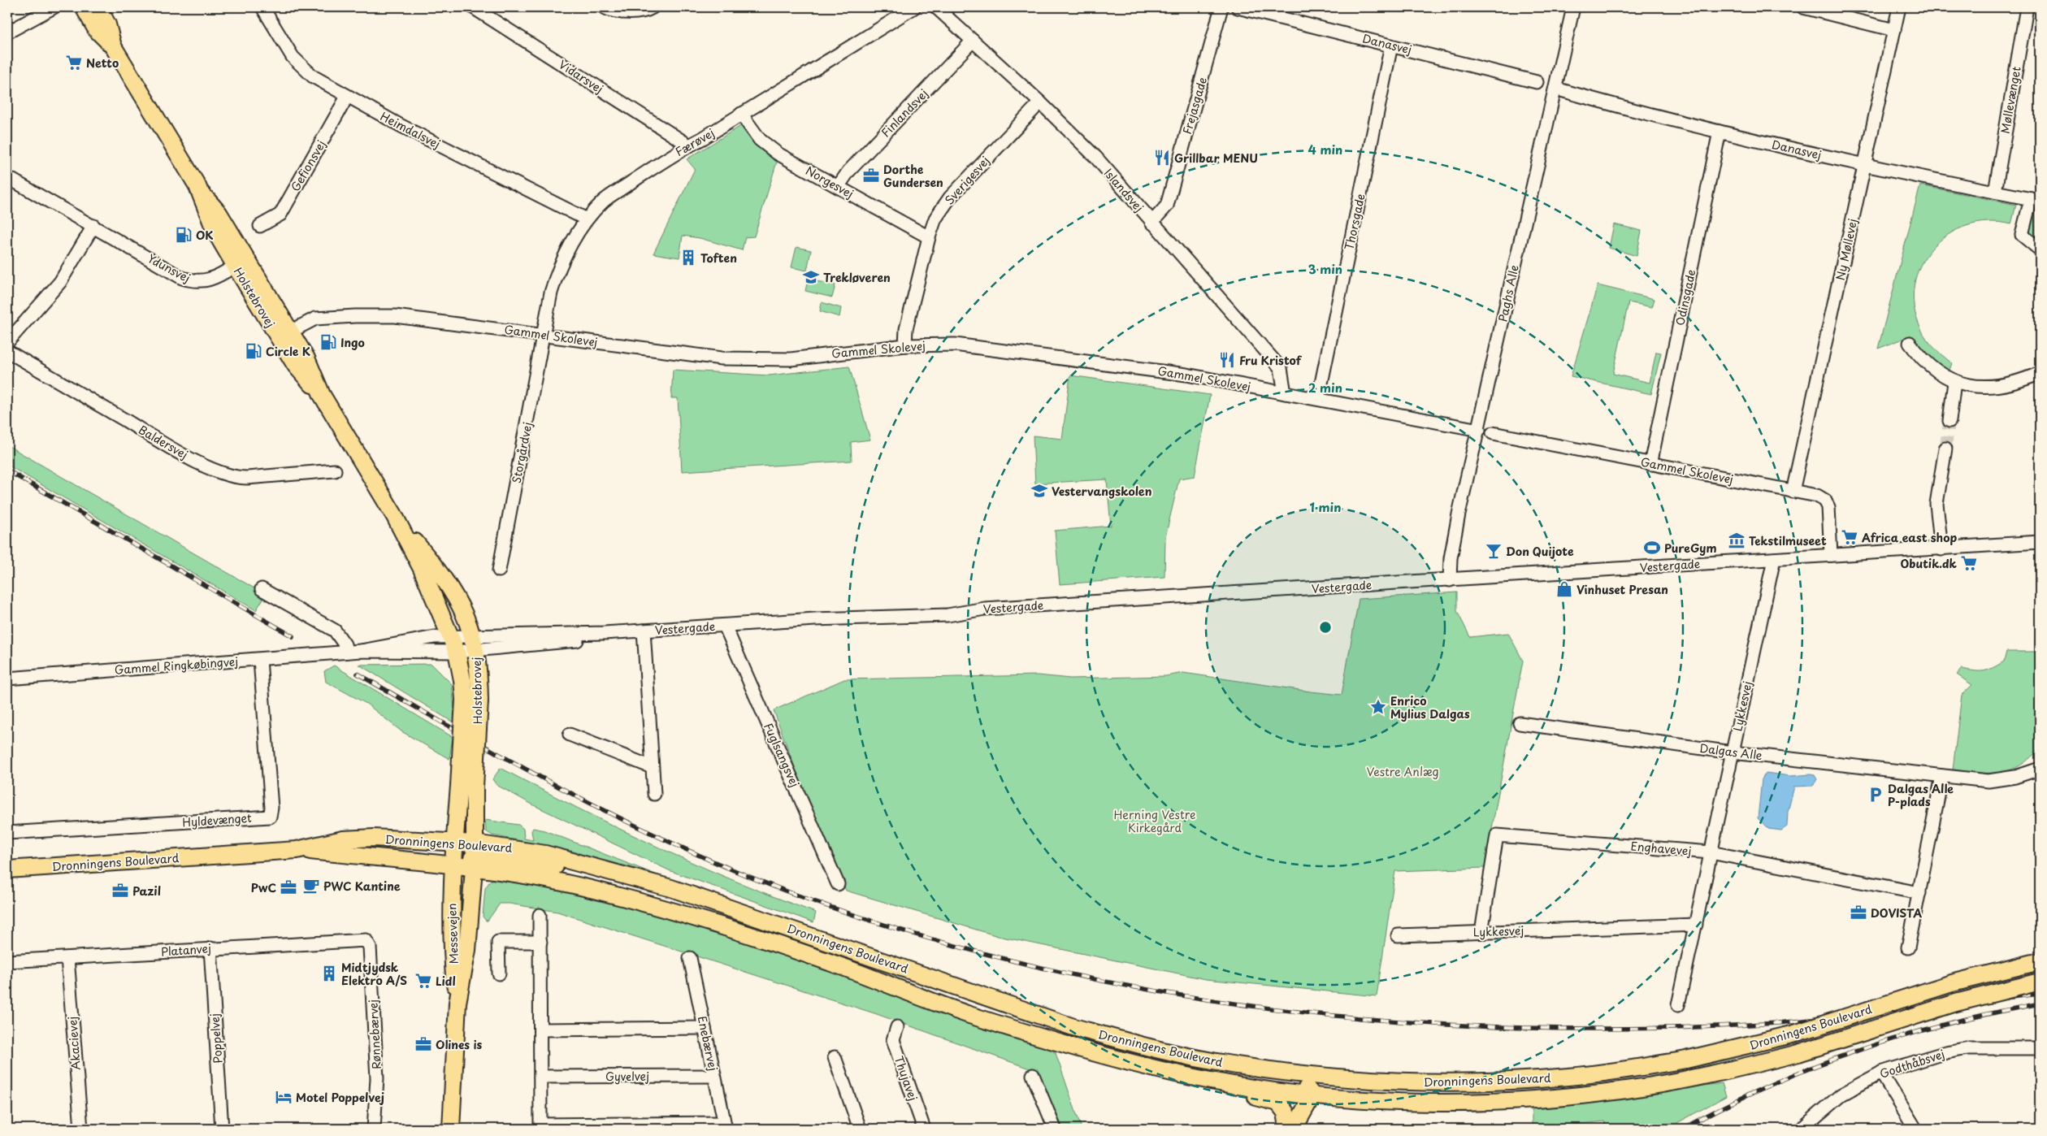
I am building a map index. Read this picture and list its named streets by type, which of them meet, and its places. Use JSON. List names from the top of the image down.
{
  "streets": {
    "main road": ["Holstebrovej", "Dronningens Boulevard", "Messevejen"],
    "street": [
      "Danasvej",
      "Vidarsvej",
      "Møllevænget",
      "Frejasgade",
      "Finlandsvej",
      "Heimdalsvej",
      "Færøvej",
      "Gefionsvej",
      "Sverigesvej",
      "Norgesvej",
      "Islandsvej",
      "Thorsgade",
      "Ny Møllevej",
      "Ydunsvej",
      "Paghs Alle",
      "Odinsgade",
      "Gammel Skolevej",
      "Baldersvej",
      "Storgårdvej",
      "Vestergade",
      "Gammel Ringkøbingvej",
      "Lykkesvej",
      "Dalgas Alle",
      "Fuglsangsvej",
      "Hyldevænget",
      "Enghavevej",
      "Platanvej",
      "Rønnebærvej",
      "Poppelvej",
      "Akacievej",
      "Enebærvej",
      "Godthåbsvej",
      "Gyvelvej",
      "Thujavej"
    ]
  },
  "crossings": [
    ["Danasvej", "Møllevænget"],
    ["Danasvej", "Thorsgade"],
    ["Danasvej", "Ny Møllevej"],
    ["Danasvej", "Paghs Alle"],
    ["Danasvej", "Odinsgade"],
    ["Vidarsvej", "Færøvej"],
    ["Frejasgade", "Islandsvej"],
    ["Finlandsvej", "Norgesvej"],
    ["Finlandsvej", "Islandsvej"],
    ["Heimdalsvej", "Færøvej"],
    ["Heimdalsvej", "Gefionsvej"],
    ["Færøvej", "Norgesvej"],
    ["Færøvej", "Gammel Skolevej"],
    ["Færøvej", "Storgårdvej"],
    ["Sverigesvej", "Norgesvej"],
    ["Sverigesvej", "Islandsvej"],
    ["Sverigesvej", "Gammel Skolevej"],
    ["Islandsvej", "Gammel Skolevej"],
    ["Thorsgade", "Gammel Skolevej"],
    ["Ny Møllevej", "Gammel Skolevej"],
    ["Ydunsvej", "Holstebrovej"],
    ["Paghs Alle", "Gammel Skolevej"],
    ["Paghs Alle", "Vestergade"],
    ["Holstebrovej", "Gammel Skolevej"],
    ["Holstebrovej", "Vestergade"],
    ["Holstebrovej", "Gammel Ringkøbingvej"],
    ["Holstebrovej", "Dronningens Boulevard"],
    ["Holstebrovej", "Messevejen"],
    ["Odinsgade", "Gammel Skolevej"],
    ["Gammel Skolevej", "Storgårdvej"],
    ["Gammel Skolevej", "Vestergade"],
    ["Vestergade", "Gammel Ringkøbingvej"],
    ["Vestergade", "Lykkesvej"],
    ["Vestergade", "Fuglsangsvej"],
    ["Gammel Ringkøbingvej", "Hyldevænget"],
    ["Lykkesvej", "Dalgas Alle"],
    ["Lykkesvej", "Enghavevej"],
    ["Dronningens Boulevard", "Messevejen"],
    ["Platanvej", "Rønnebærvej"],
    ["Platanvej", "Poppelvej"],
    ["Platanvej", "Akacievej"],
    ["Enebærvej", "Gyvelvej"]
  ],
  "parks": ["Vestre Anlæg", "Herning Vestre Kirkegård"],
  "places": {
    "supermarket": [
      "Netto",
      "Africa east shop",
      "Obutik.dk",
      "Lidl"
    ],
    "restaurant": ["Grillbar MENU", "Fru Kristof"],
    "office": [
      "Dorthe Gundersen",
      "PwC",
      "Pazil",
      "DOVISTA",
      "Olines is"
    ],
    "fuel station": ["OK", "Ingo", "Circle K"],
    "building": ["Toften", "Midtjydsk Elektro A/S"],
    "school or university": ["Trekløveren", "Vestervangskolen"],
    "museum": ["Tekstilmuseet"],
    "sports": ["PureGym"],
    "bar": ["Don Quijote"],
    "shop": ["Vinhuset Presan"],
    "place": ["Enrico Mylius Dalgas"],
    "parking": ["Dalgas Alle P-plads"],
    "cafe": ["PWC Kantine"],
    "hotel": ["Motel Poppelvej"]
  },
  "rings": [
    "4 min",
    "3 min",
    "2 min",
    "1 min"
  ]
}
